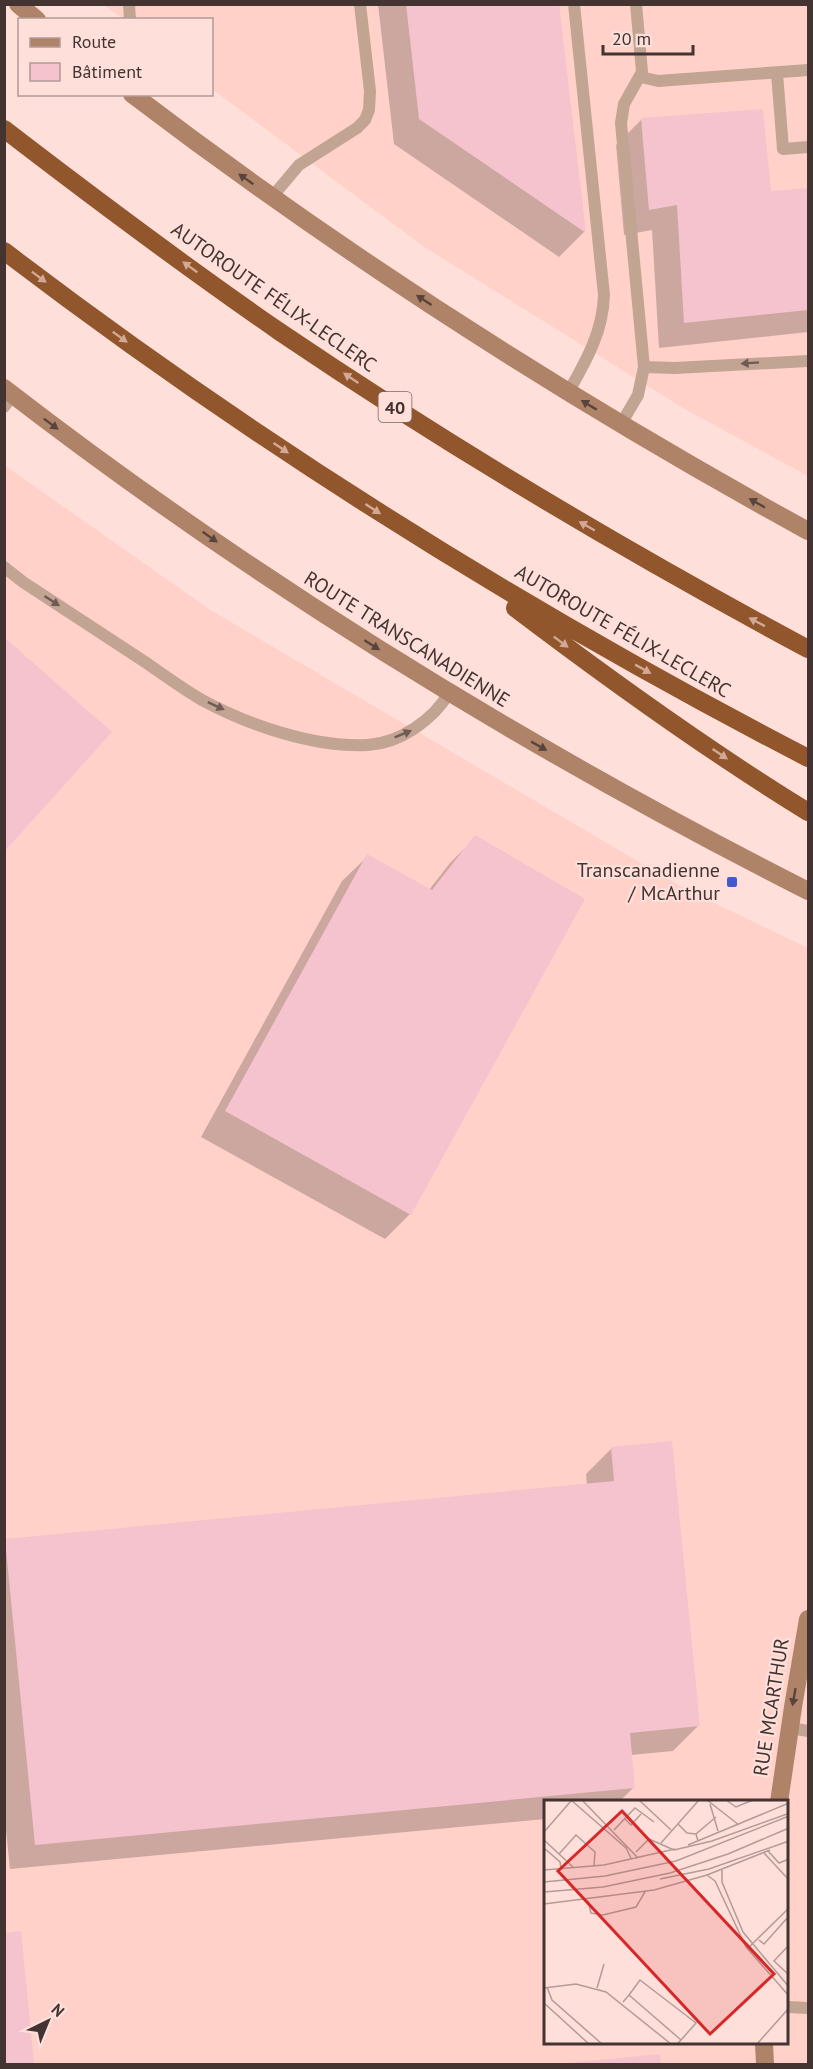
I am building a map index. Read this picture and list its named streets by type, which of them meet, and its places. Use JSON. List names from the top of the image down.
{
  "streets": {
    "highway": ["AUTOROUTE FÉLIX-LECLERC", "40"],
    "main road": ["ROUTE TRANSCANADIENNE", "RUE MCARTHUR"]
  },
  "one_way": ["ROUTE TRANSCANADIENNE", "RUE MCARTHUR"],
  "places": {
    "transit": ["Transcanadienne / McArthur"]
  },
  "legend": ["Route", "Bâtiment"],
  "scale_bar": "20 m",
  "north": "top right"
}
